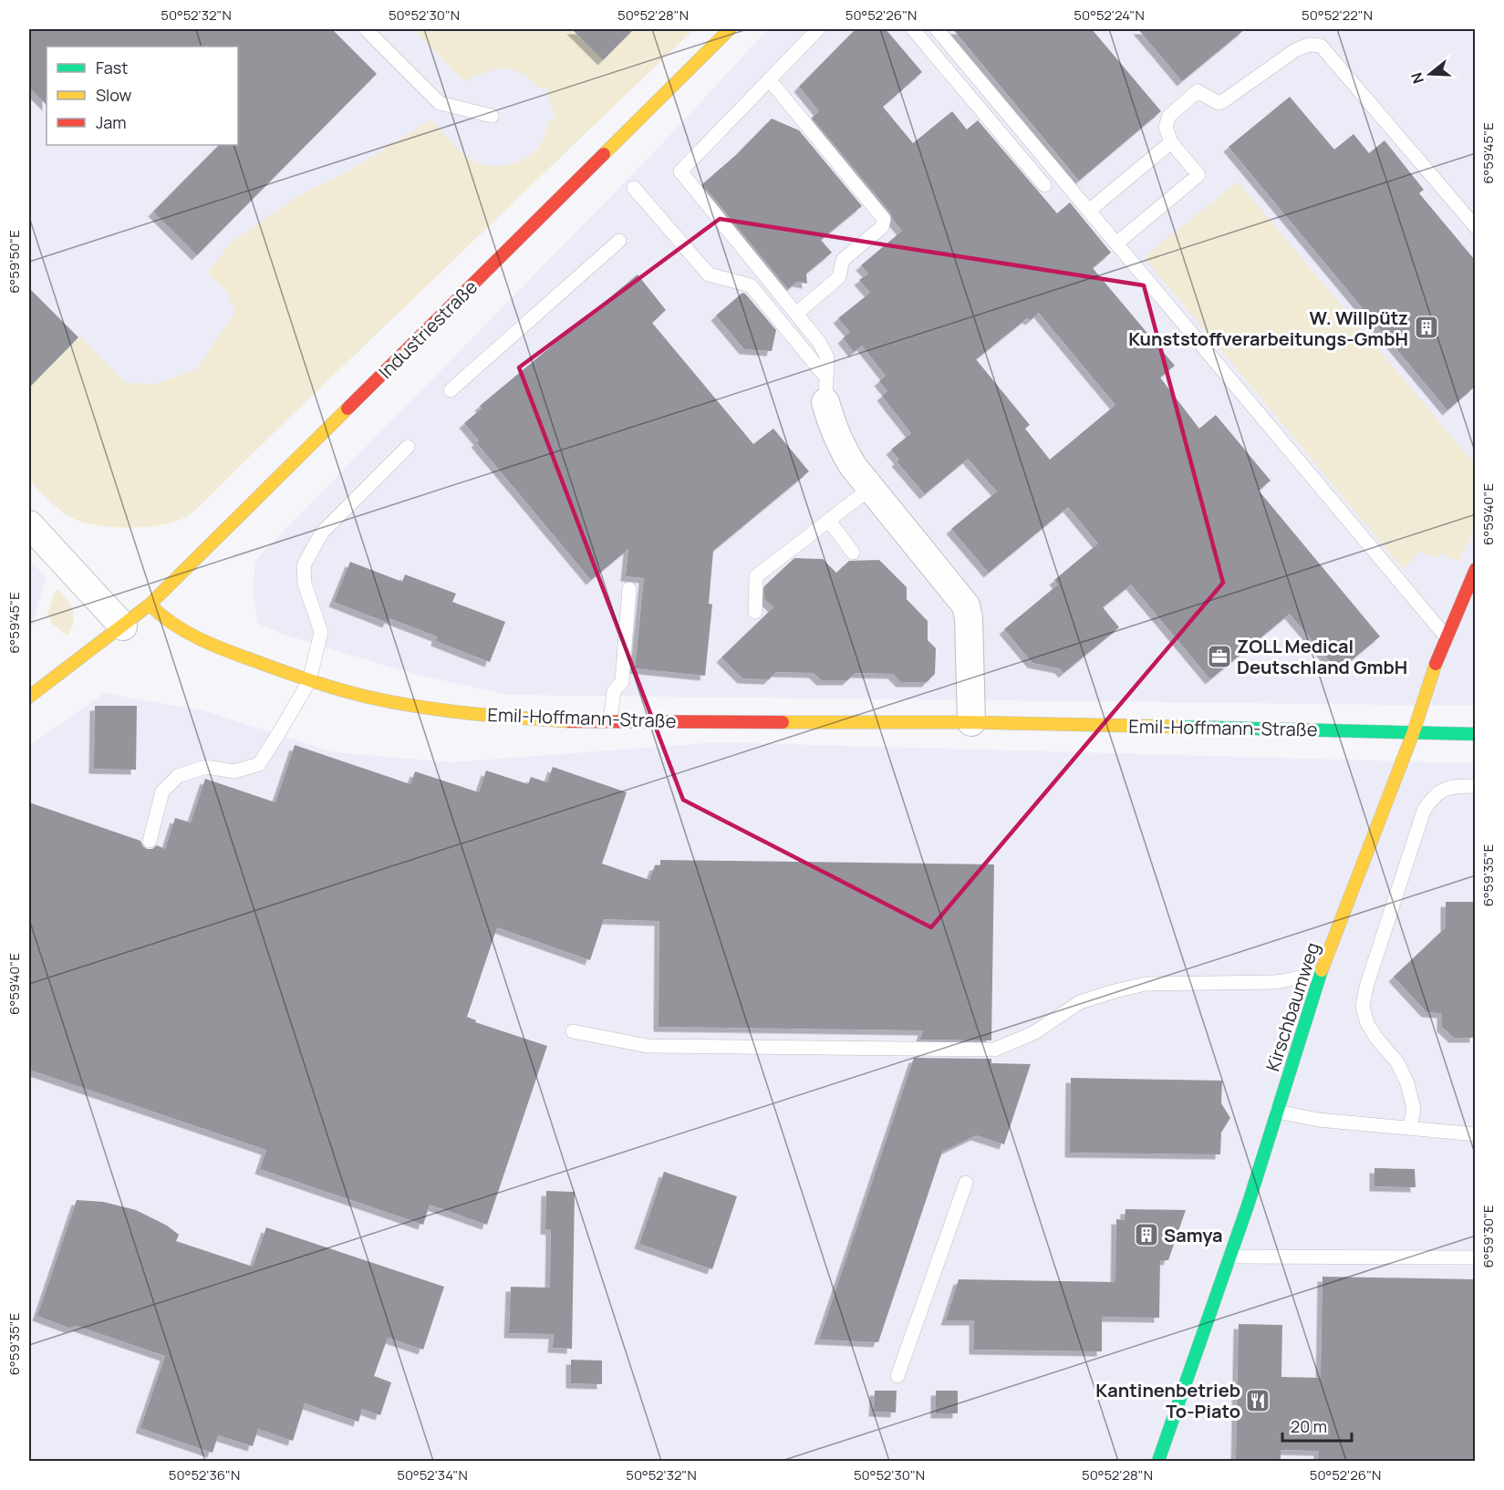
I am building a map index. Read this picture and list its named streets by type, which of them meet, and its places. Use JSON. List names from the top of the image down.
{
  "streets": {
    "street": ["Industriestraße", "Emil-Hoffmann-Straße", "Kirschbaumweg"]
  },
  "crossings": [
    ["Industriestraße", "Emil-Hoffmann-Straße"],
    ["Emil-Hoffmann-Straße", "Kirschbaumweg"]
  ],
  "places": {
    "building": ["W. Willpütz Kunststoffverarbeitungs-GmbH", "Samya"],
    "office": ["ZOLL Medical Deutschland GmbH"],
    "restaurant": ["Kantinenbetrieb To-Piato"]
  },
  "legend": ["Fast", "Slow", "Jam"],
  "scale_bar": "20 m",
  "north": "left",
  "coordinates": [
    "50°52'32\"N",
    "50°52'30\"N",
    "50°52'28\"N",
    "50°52'26\"N",
    "50°52'24\"N",
    "50°52'22\"N",
    "6°59'45\"E",
    "6°59'50\"E",
    "6°59'40\"E",
    "6°59'35\"E",
    "6°59'30\"E",
    "50°52'36\"N",
    "50°52'34\"N"
  ]
}
